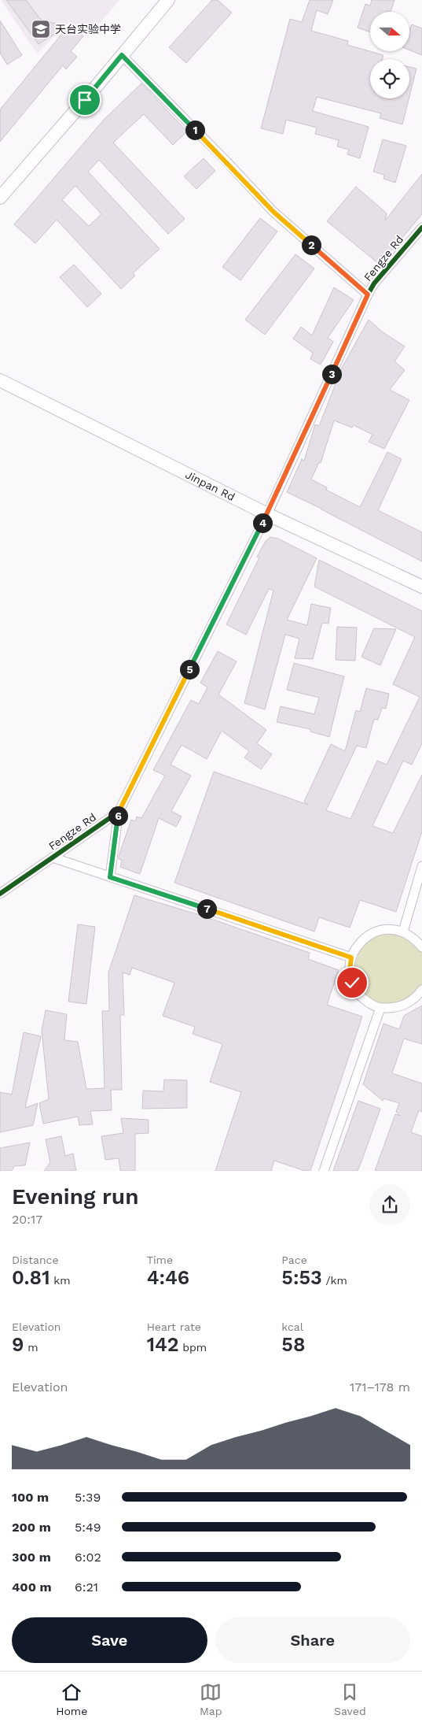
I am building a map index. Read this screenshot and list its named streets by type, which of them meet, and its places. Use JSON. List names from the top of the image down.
{
  "streets": {
    "main road": ["Jinpan Rd"],
    "street": ["Fengze Rd"]
  },
  "crossings": [
    ["Fengze Rd", "Jinpan Rd"]
  ],
  "places": {
    "school or university": ["天台实验中学"]
  },
  "north": "right",
  "page": {
    "pins": [
      "1",
      "2",
      "3",
      "4",
      "5",
      "6",
      "7"
    ],
    "heading": ["Evening run", "20:17"],
    "stats": [
      ["Distance", "0.81 km"],
      ["Time", "4:46"],
      ["Pace", "5:53 /km"],
      ["Elevation", "9 m"],
      ["Heart rate", "142 bpm"],
      ["kcal", "58"]
    ],
    "chart": ["Elevation", "171–178 m"],
    "list": [
      {
        "name": "100 m",
        "note": "5:39"
      },
      {
        "name": "200 m",
        "note": "5:49"
      },
      {
        "name": "300 m",
        "note": "6:02"
      },
      {
        "name": "400 m",
        "note": "6:21"
      }
    ],
    "buttons": ["Save", "Share"],
    "tabs": ["Home", "Map", "Saved"]
  }
}
